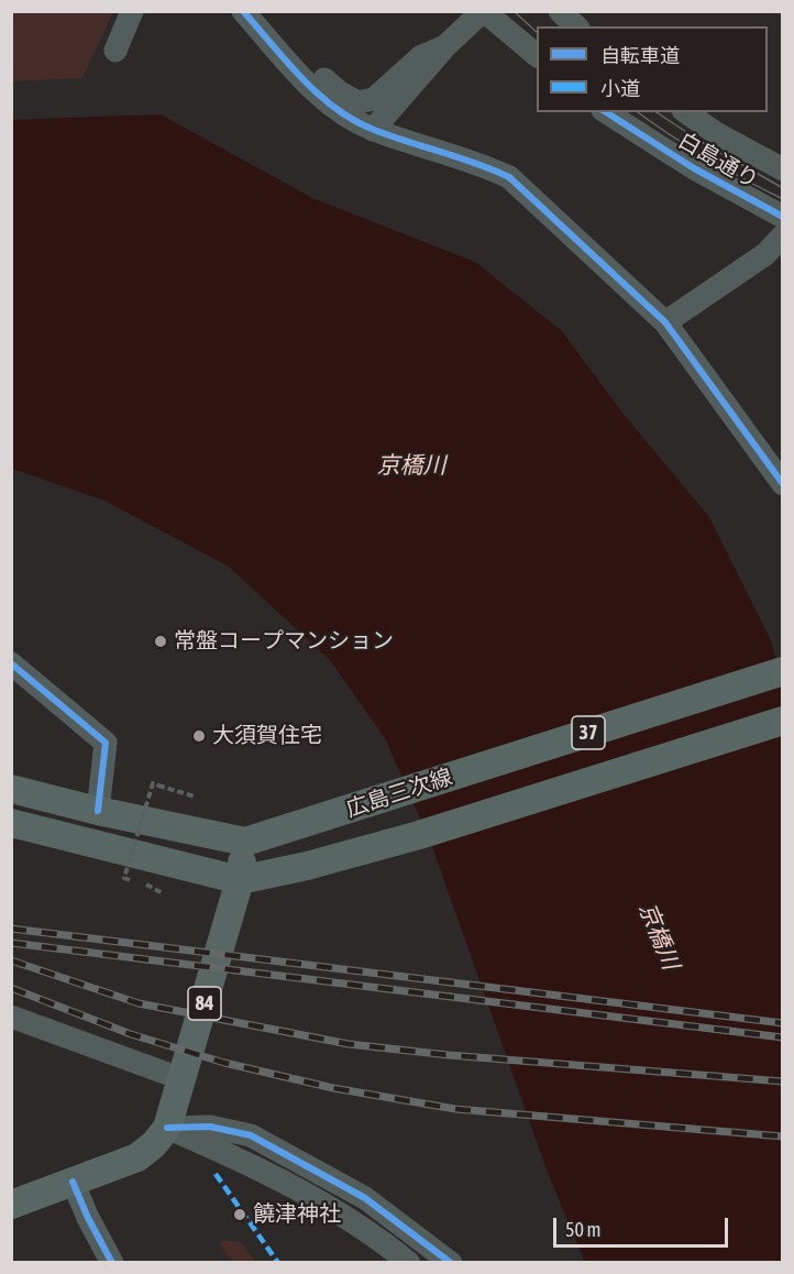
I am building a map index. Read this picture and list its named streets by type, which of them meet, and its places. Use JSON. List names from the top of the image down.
{
  "streets": {
    "main road": ["37", "広島三次線", "84"],
    "street": ["白島通り"]
  },
  "crossings": [
    ["広島三次線", "84"]
  ],
  "water": ["京橋川"],
  "places": ["常盤コープマンション", "大須賀住宅", "饒津神社"],
  "legend": ["自転車道", "小道"],
  "scale_bar": "50 m"
}
